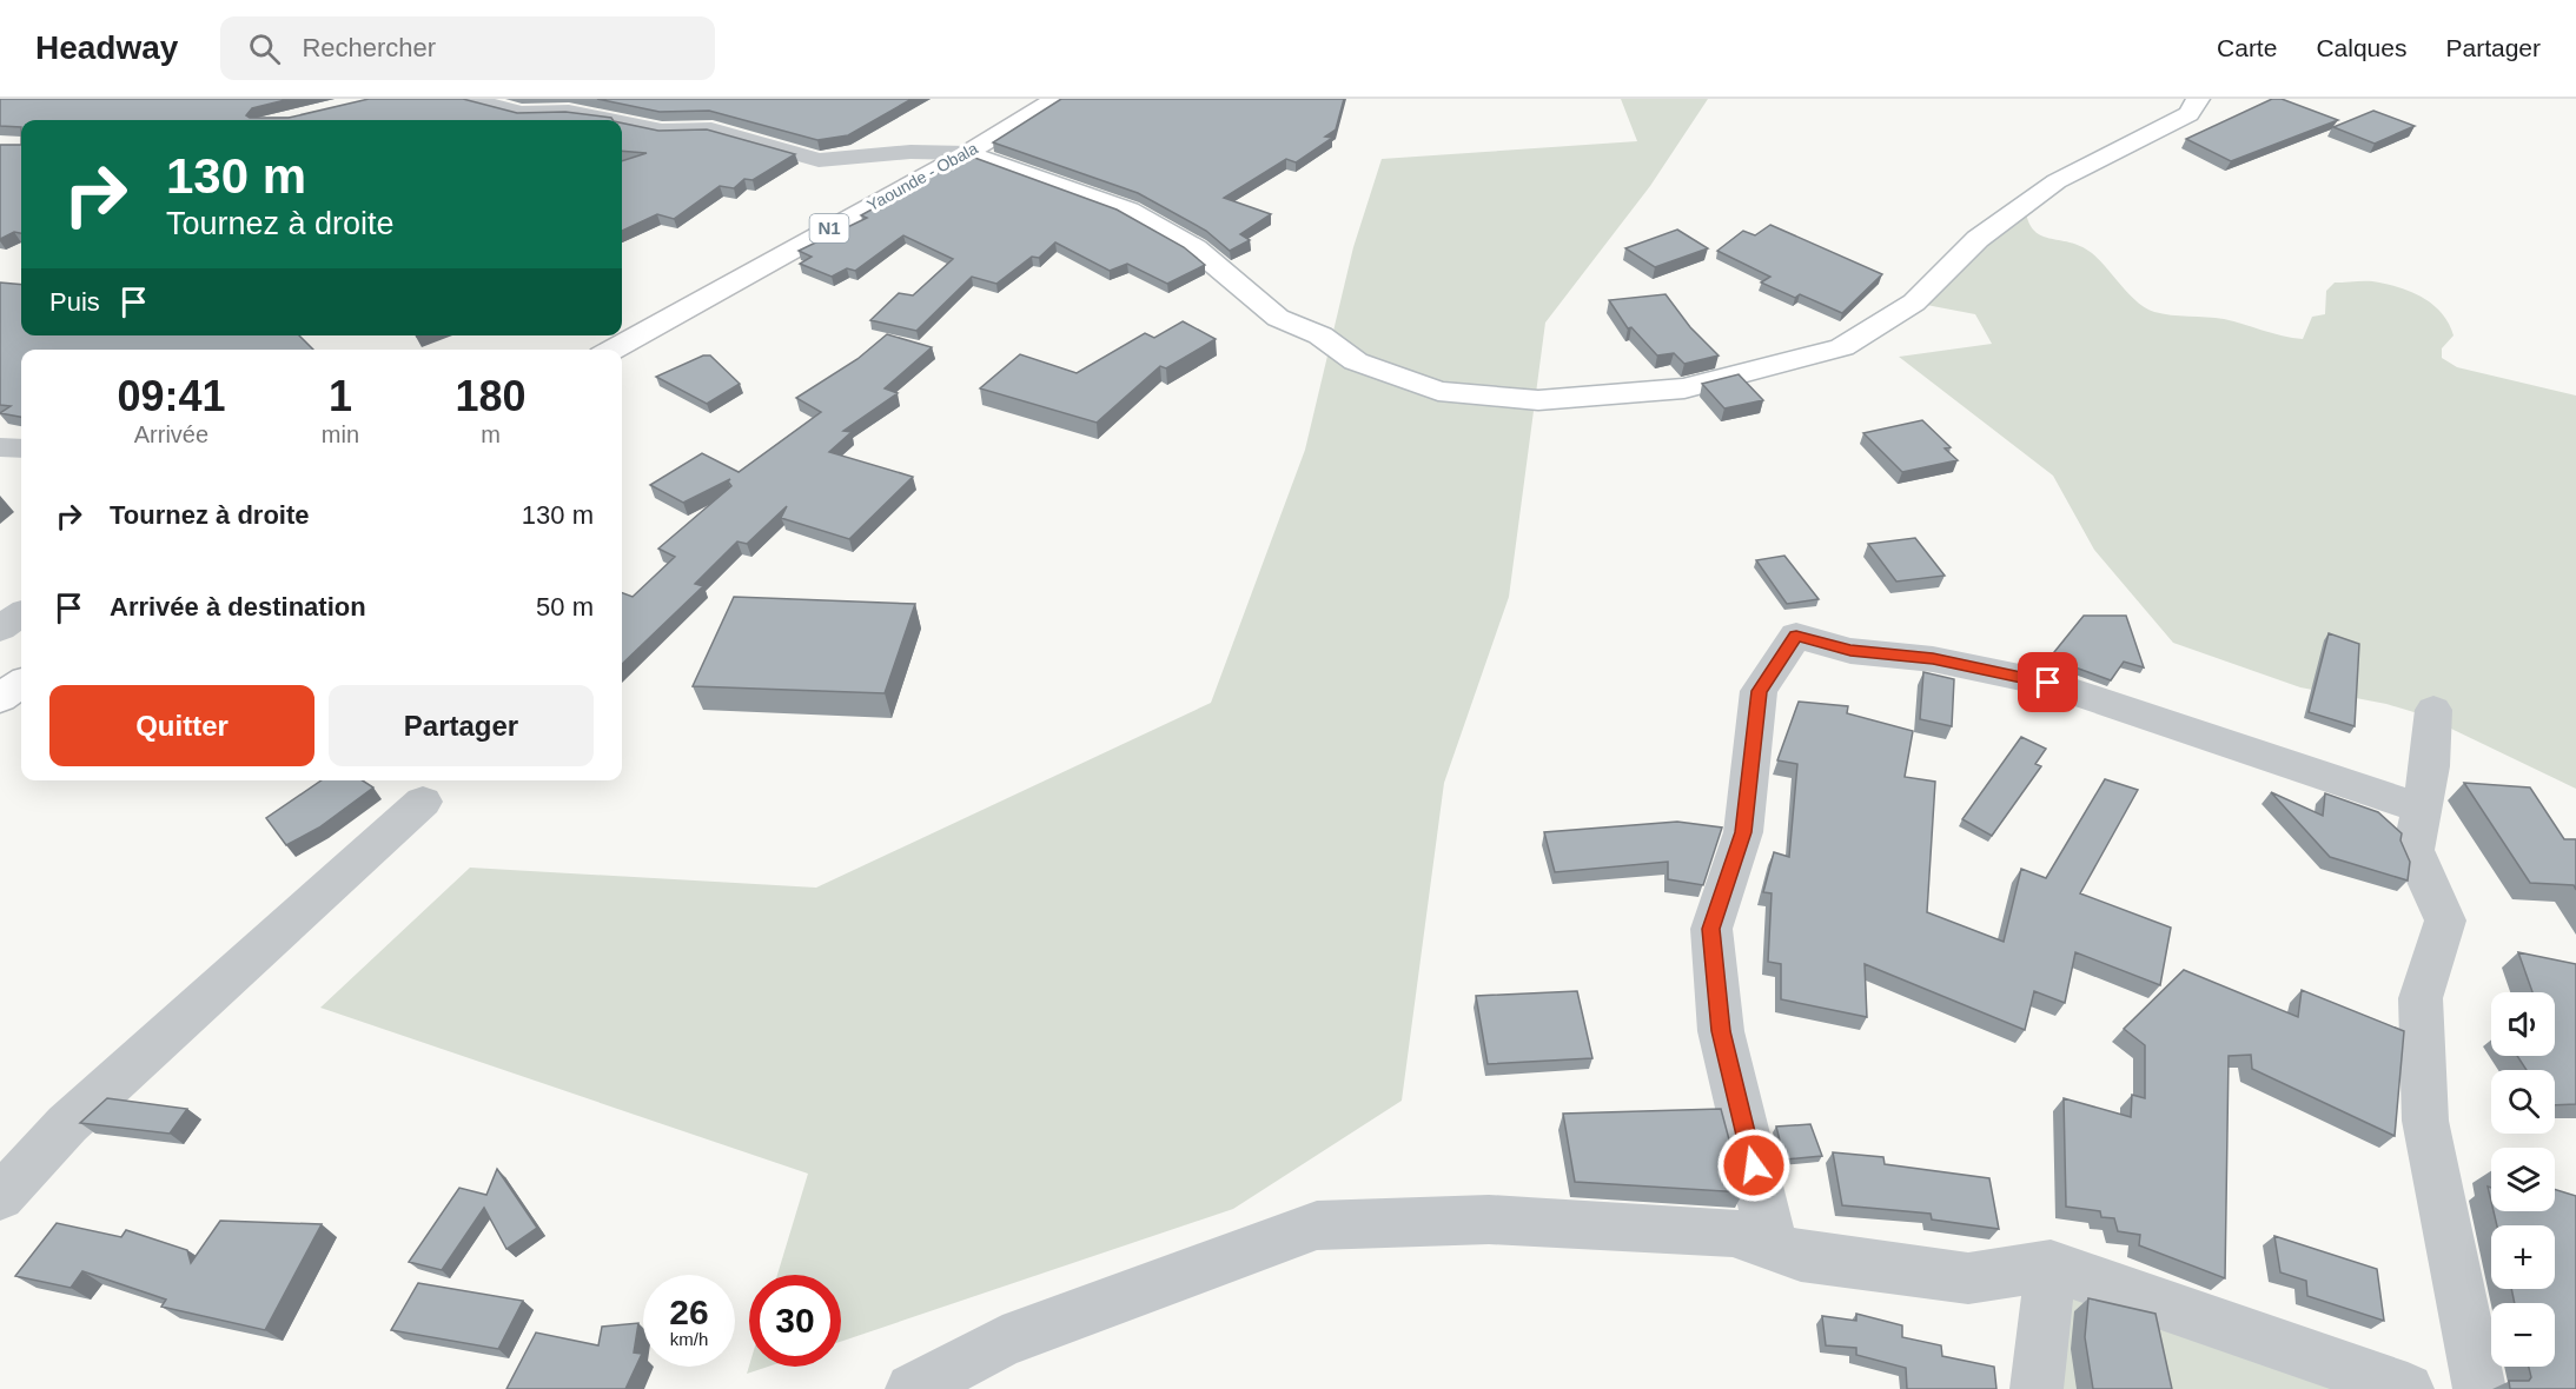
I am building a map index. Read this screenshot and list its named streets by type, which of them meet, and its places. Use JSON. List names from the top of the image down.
{
  "streets": {
    "main road": ["Yaounde - Obala", "N1"]
  },
  "page": {
    "header": "Headway",
    "search": "Rechercher",
    "nav": ["Carte", "Calques", "Partager"],
    "turn": ["130 m", "Tournez à droite"],
    "then": "Puis",
    "eta": [
      "09:41",
      "Arrivée",
      "1",
      "min",
      "180",
      "m"
    ],
    "list": [
      {
        "name": "Tournez à droite",
        "value": "130 m"
      },
      {
        "name": "Arrivée à destination",
        "value": "50 m"
      }
    ],
    "buttons": ["Quitter", "Partager"],
    "map_buttons": ["+", "−"],
    "speed": "26 km/h",
    "limit": "30"
  }
}
